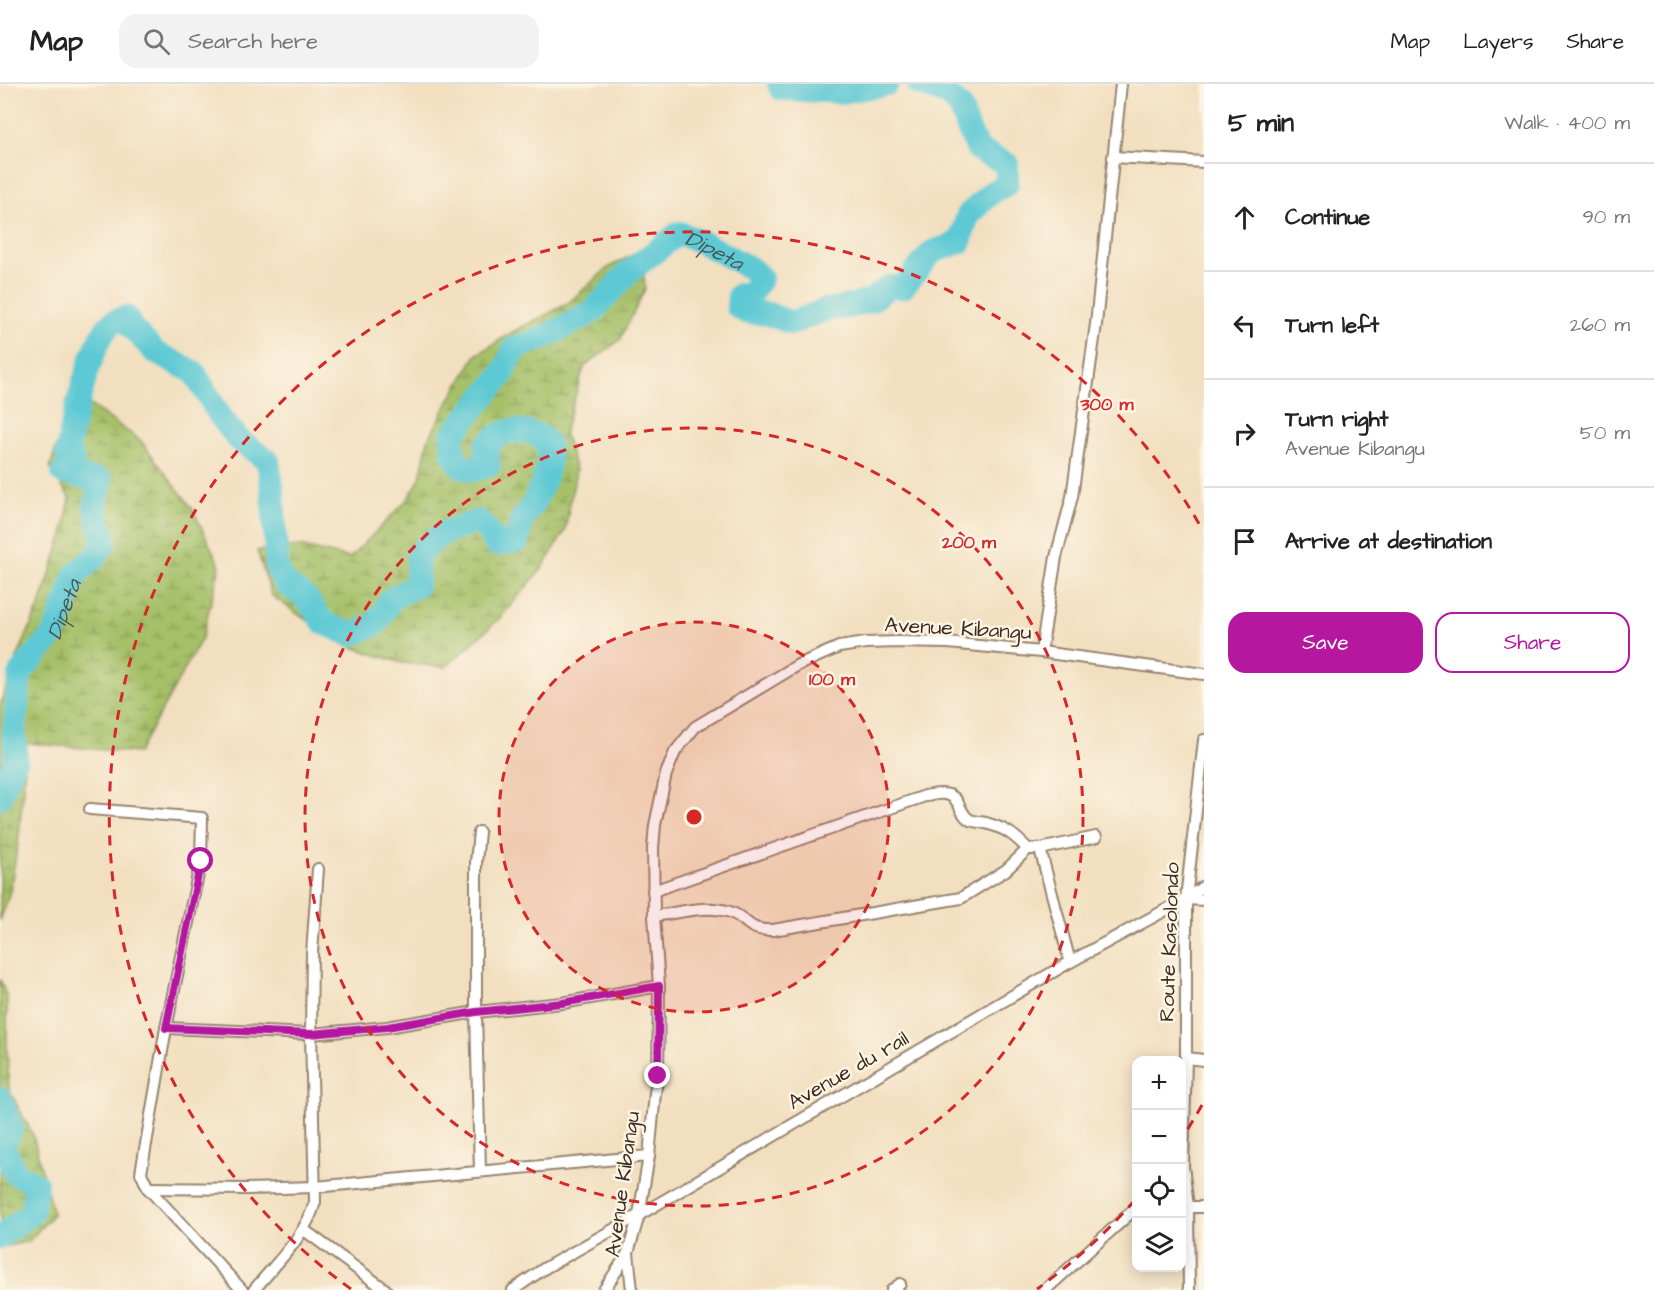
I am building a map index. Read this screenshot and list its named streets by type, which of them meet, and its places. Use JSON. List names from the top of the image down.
{
  "streets": {
    "street": ["Avenue Kibangu", "Route Kasolondo", "Avenue du rail"]
  },
  "crossings": [
    ["Avenue Kibangu", "Avenue du rail"],
    ["Route Kasolondo", "Avenue du rail"]
  ],
  "water": ["Dipeta"],
  "page": {
    "header": "Map",
    "search": "Search here",
    "nav": ["Map", "Layers", "Share"],
    "heading": ["5 min", "Walk · 400 m"],
    "list": [
      ["Continue", "90 m"],
      ["Turn left", "260 m"],
      ["Turn right", "Avenue Kibangu", "50 m"],
      "Arrive at destination"
    ],
    "buttons": ["Save", "Share"],
    "map_buttons": ["+", "−"]
  },
  "rings": ["300 m", "200 m", "100 m"]
}
